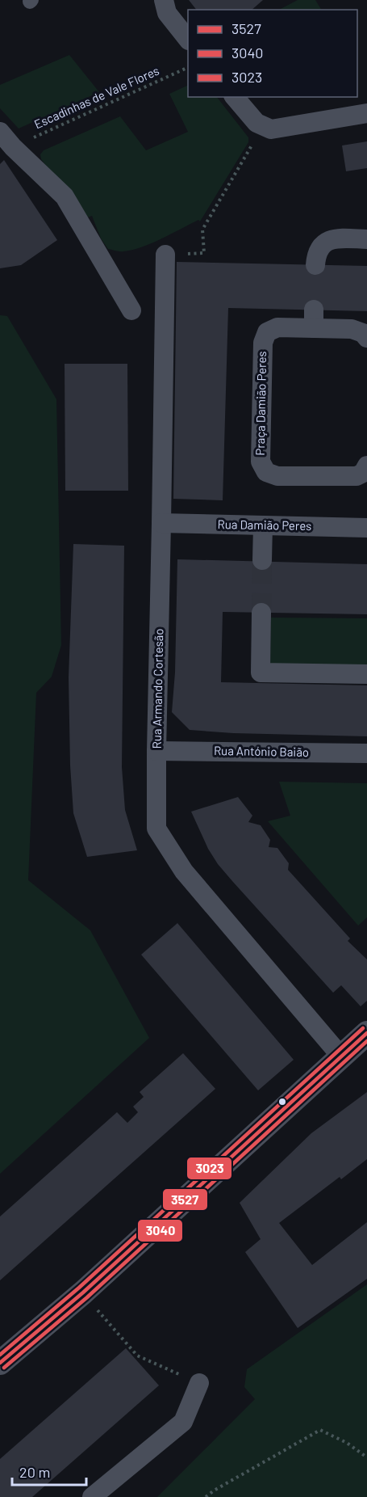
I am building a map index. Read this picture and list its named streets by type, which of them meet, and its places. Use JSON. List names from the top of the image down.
{
  "streets": {
    "street": [
      "Praça Damião Peres",
      "Rua Damião Peres",
      "Rua Armando Cortesão",
      "Rua António Baião"
    ],
    "path": ["Escadinhas de Vale Flores"]
  },
  "crossings": [
    ["Rua Damião Peres", "Rua Armando Cortesão"],
    ["Rua Armando Cortesão", "Rua António Baião"]
  ],
  "lines": ["transit line 3023", "transit line 3527", "transit line 3040"],
  "legend": ["3527", "3040", "3023"],
  "scale_bar": "20 m"
}
